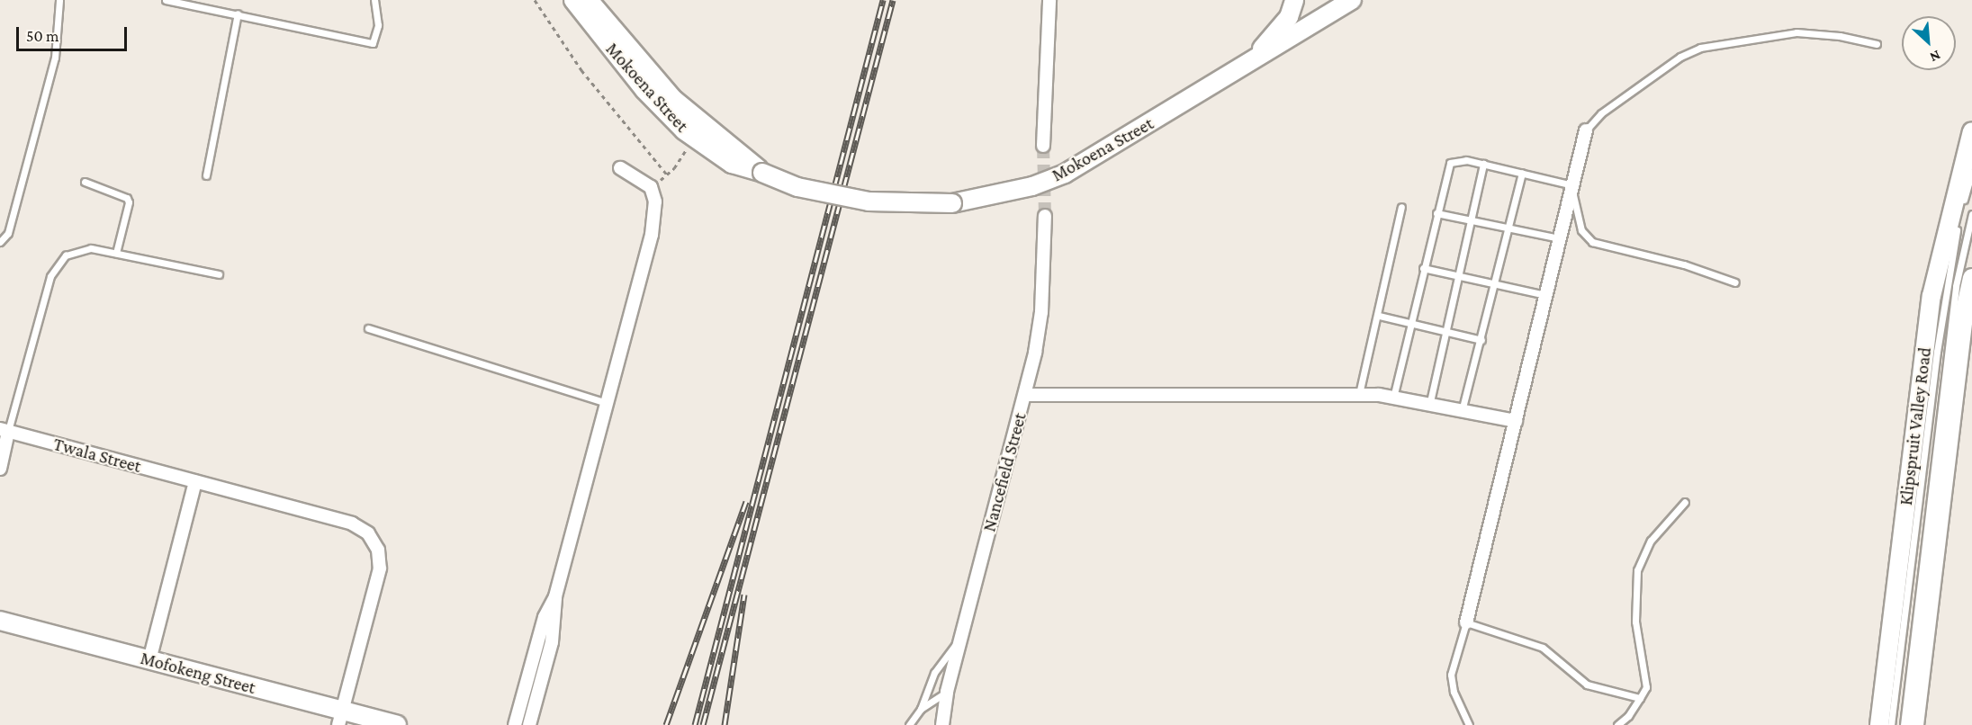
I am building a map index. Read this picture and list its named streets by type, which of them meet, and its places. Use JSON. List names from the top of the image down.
{
  "streets": {
    "main road": ["Mokoena Street", "Klipspruit Valley Road", "Mofokeng Street"],
    "street": ["Twala Street", "Nancefield Street"]
  },
  "crossings": [
    ["Twala Street", "Mofokeng Street"]
  ],
  "scale_bar": "50 m",
  "north": "bottom right"
}
